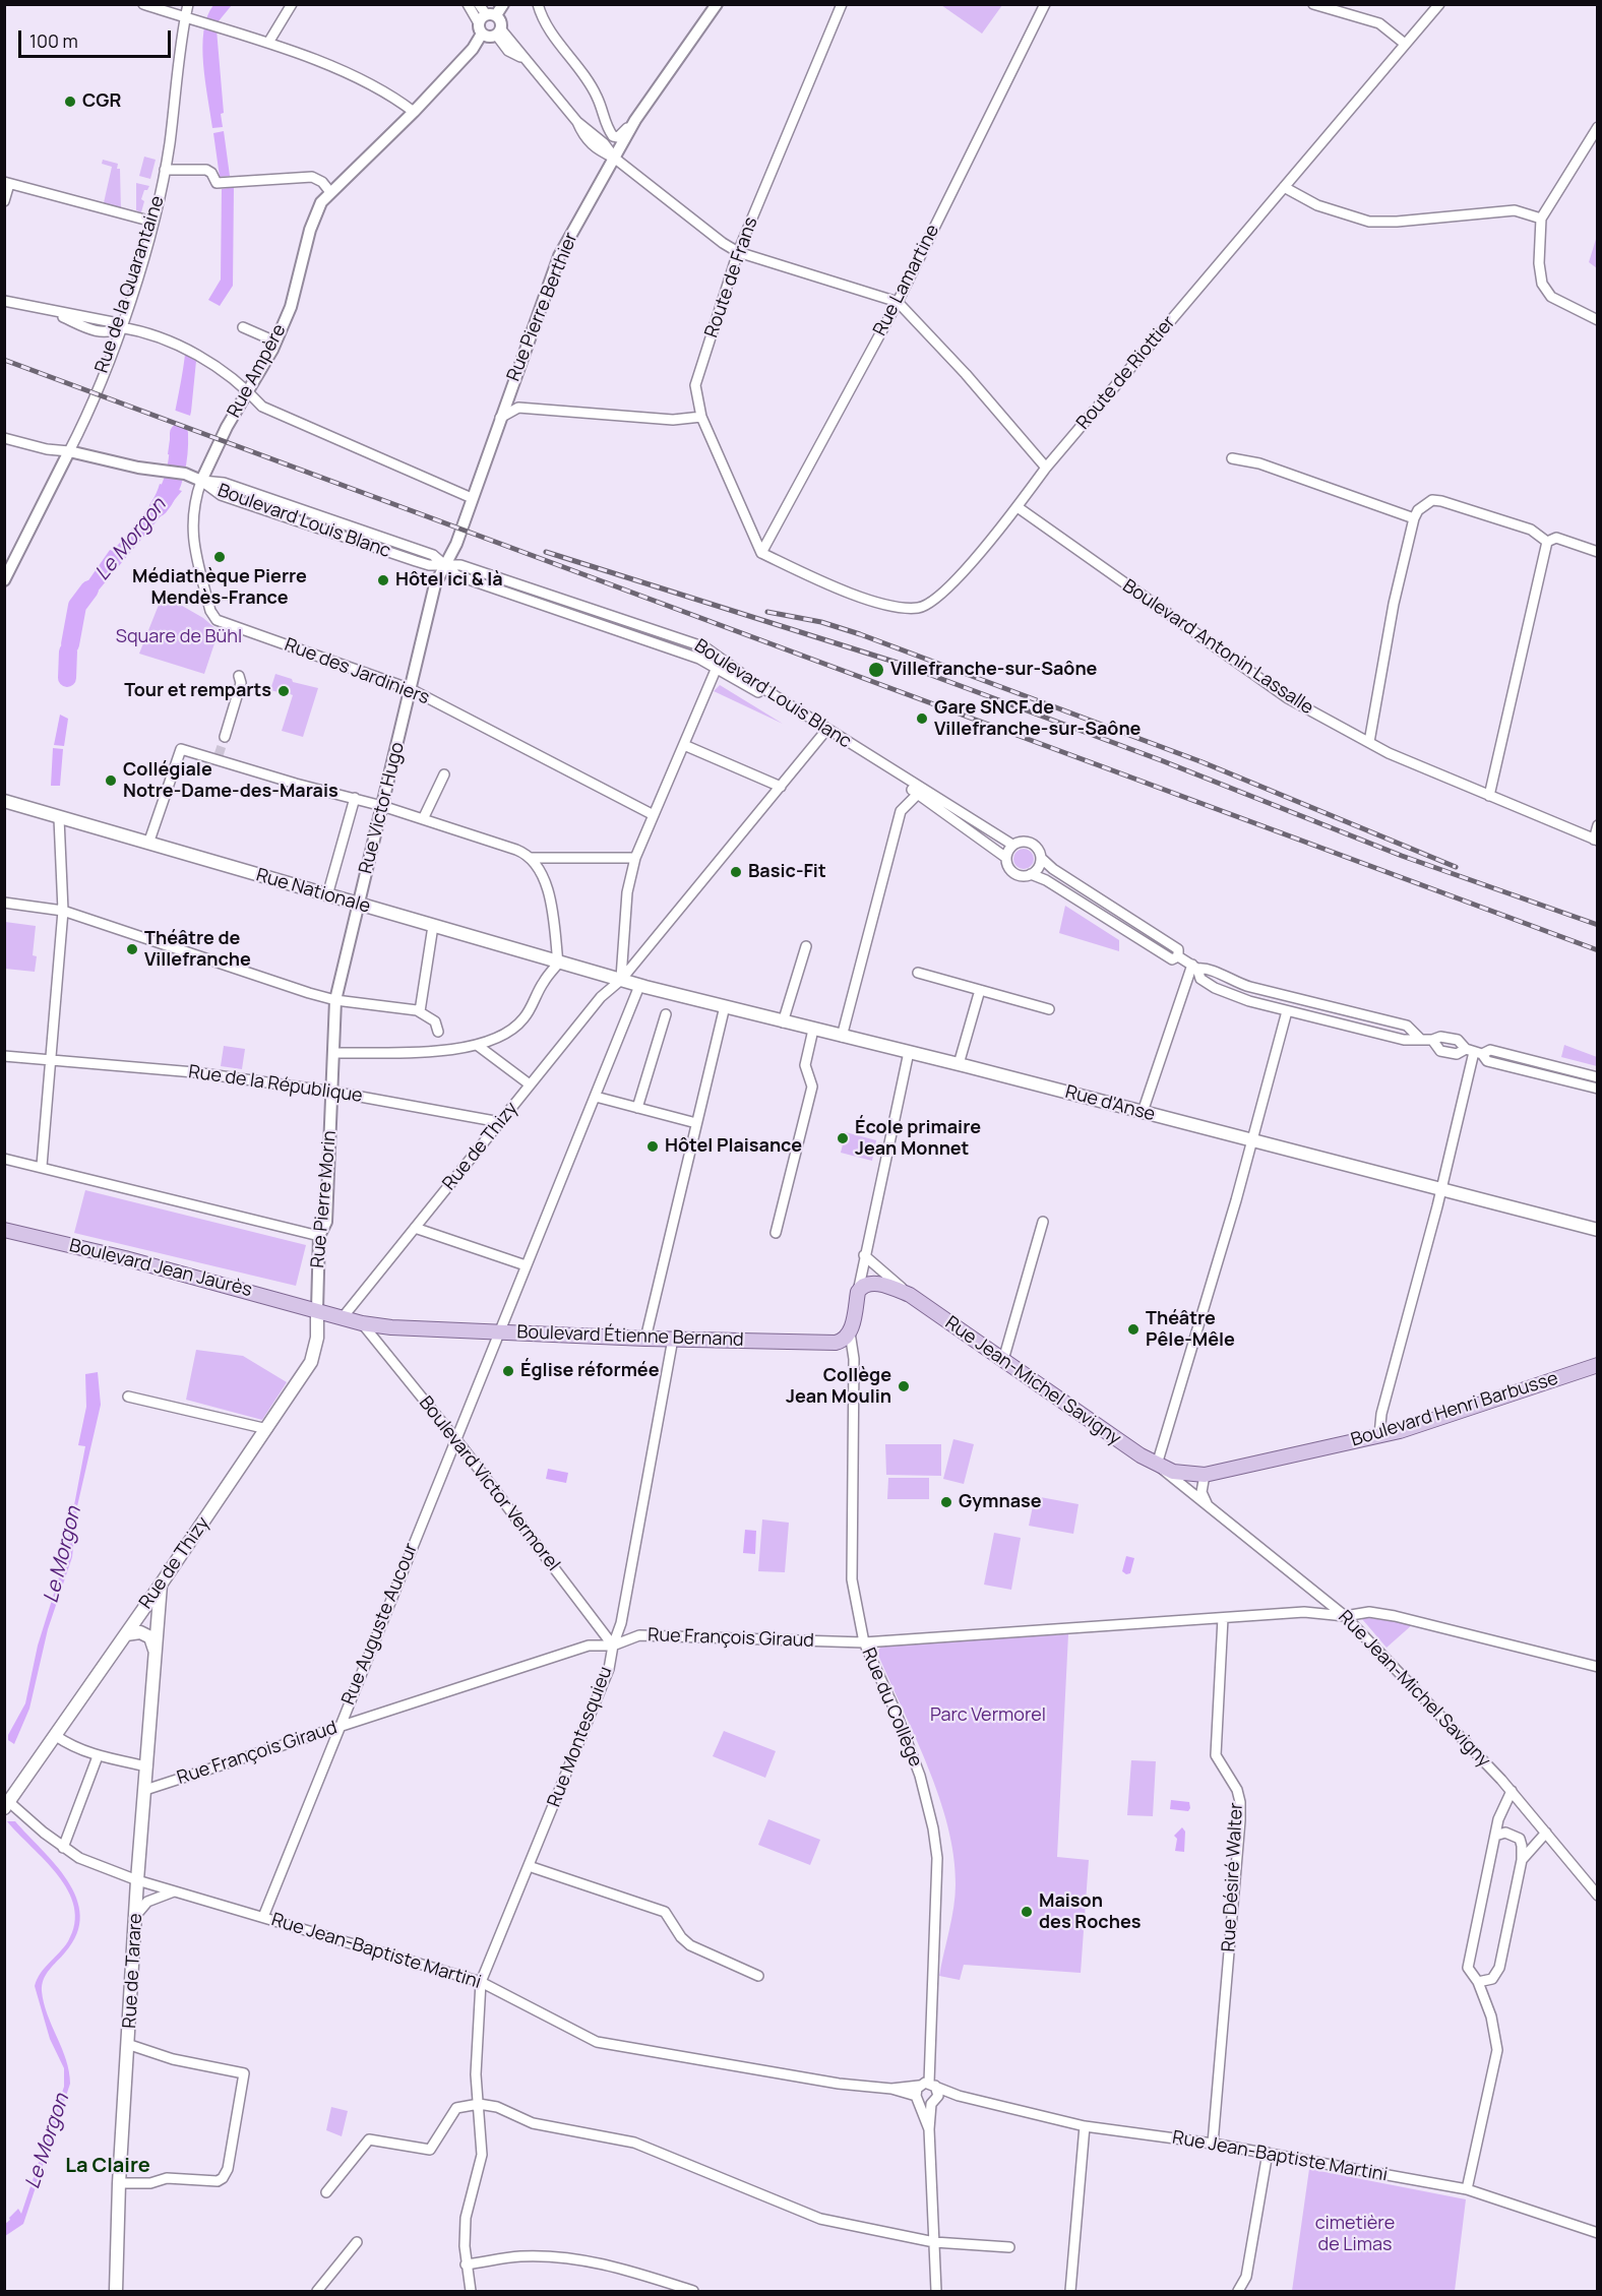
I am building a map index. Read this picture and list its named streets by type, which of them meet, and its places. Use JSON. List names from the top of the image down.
{
  "streets": {
    "main road": [
      "Rue Nationale",
      "Rue d'Anse",
      "Rue de Thizy",
      "Boulevard Jean Jaurès",
      "Boulevard Étienne Bernand",
      "Rue Jean-Michel Savigny",
      "Boulevard Henri Barbusse",
      "Rue de Tarare"
    ],
    "street": [
      "Route de Frans",
      "Rue Lamartine",
      "Rue de la Quarantaine",
      "Rue Pierre Berthier",
      "Rue Ampère",
      "Route de Riottier",
      "Boulevard Louis Blanc",
      "Boulevard Antonin Lassalle",
      "Rue des Jardiniers",
      "Rue Victor Hugo",
      "Rue de la République",
      "Rue Pierre Morin",
      "Boulevard Victor Vermorel",
      "Rue Auguste Aucour",
      "Rue François Giraud",
      "Rue du Collège",
      "Rue Montesquieu",
      "Rue Désiré Walter",
      "Rue Jean-Baptiste Martini"
    ]
  },
  "crossings": [
    ["Route de Frans", "Rue Lamartine"],
    ["Route de Frans", "Route de Riottier"],
    ["Rue Lamartine", "Route de Riottier"],
    ["Rue de la Quarantaine", "Boulevard Louis Blanc"],
    ["Rue Pierre Berthier", "Boulevard Louis Blanc"],
    ["Rue Pierre Berthier", "Rue Victor Hugo"],
    ["Rue Ampère", "Boulevard Louis Blanc"],
    ["Rue Ampère", "Rue des Jardiniers"],
    ["Route de Riottier", "Boulevard Antonin Lassalle"],
    ["Boulevard Louis Blanc", "Rue des Jardiniers"],
    ["Boulevard Louis Blanc", "Rue Victor Hugo"],
    ["Boulevard Louis Blanc", "Rue de Thizy"],
    ["Rue des Jardiniers", "Rue Victor Hugo"],
    ["Rue Victor Hugo", "Rue Nationale"],
    ["Rue Victor Hugo", "Rue Pierre Morin"],
    ["Rue Nationale", "Rue d'Anse"],
    ["Rue Nationale", "Rue de Thizy"],
    ["Rue de la République", "Rue de Thizy"],
    ["Rue de la République", "Rue Pierre Morin"],
    ["Rue d'Anse", "Rue de Thizy"],
    ["Rue d'Anse", "Rue Auguste Aucour"],
    ["Rue de Thizy", "Rue Pierre Morin"],
    ["Rue de Thizy", "Boulevard Jean Jaurès"],
    ["Rue de Thizy", "Boulevard Étienne Bernand"],
    ["Rue de Thizy", "Rue Jean-Baptiste Martini"],
    ["Rue de Thizy", "Rue de Tarare"],
    ["Rue Pierre Morin", "Boulevard Jean Jaurès"],
    ["Boulevard Jean Jaurès", "Boulevard Étienne Bernand"],
    ["Boulevard Étienne Bernand", "Boulevard Victor Vermorel"],
    ["Boulevard Étienne Bernand", "Rue Auguste Aucour"],
    ["Boulevard Étienne Bernand", "Rue du Collège"],
    ["Boulevard Étienne Bernand", "Rue Montesquieu"],
    ["Rue Jean-Michel Savigny", "Boulevard Henri Barbusse"],
    ["Rue Jean-Michel Savigny", "Rue François Giraud"],
    ["Boulevard Victor Vermorel", "Rue Auguste Aucour"],
    ["Boulevard Victor Vermorel", "Rue François Giraud"],
    ["Boulevard Victor Vermorel", "Rue Montesquieu"],
    ["Rue Auguste Aucour", "Rue François Giraud"],
    ["Rue Auguste Aucour", "Rue Jean-Baptiste Martini"],
    ["Rue François Giraud", "Rue du Collège"],
    ["Rue François Giraud", "Rue Montesquieu"],
    ["Rue François Giraud", "Rue Désiré Walter"],
    ["Rue François Giraud", "Rue de Tarare"],
    ["Rue du Collège", "Rue Jean-Baptiste Martini"],
    ["Rue Montesquieu", "Rue Jean-Baptiste Martini"],
    ["Rue Désiré Walter", "Rue Jean-Baptiste Martini"],
    ["Rue Jean-Baptiste Martini", "Rue de Tarare"]
  ],
  "districts": ["La Claire"],
  "water": ["Le Morgon"],
  "parks": ["Square de Bühl", "Parc Vermorel", "cimetière de Limas"],
  "places": [
    "CGR",
    "Médiathèque Pierre Mendès-France",
    "Hôtel ici & là",
    "Villefranche-sur-Saône",
    "Tour et remparts",
    "Gare SNCF de Villefranche-sur-Saône",
    "Collégiale Notre-Dame-des-Marais",
    "Basic-Fit",
    "Théâtre de Villefranche",
    "École primaire Jean Monnet",
    "Hôtel Plaisance",
    "Théâtre Pêle-Mêle",
    "Église réformée",
    "Collège Jean Moulin",
    "Gymnase",
    "Maison des Roches"
  ],
  "scale_bar": "100 m"
}
